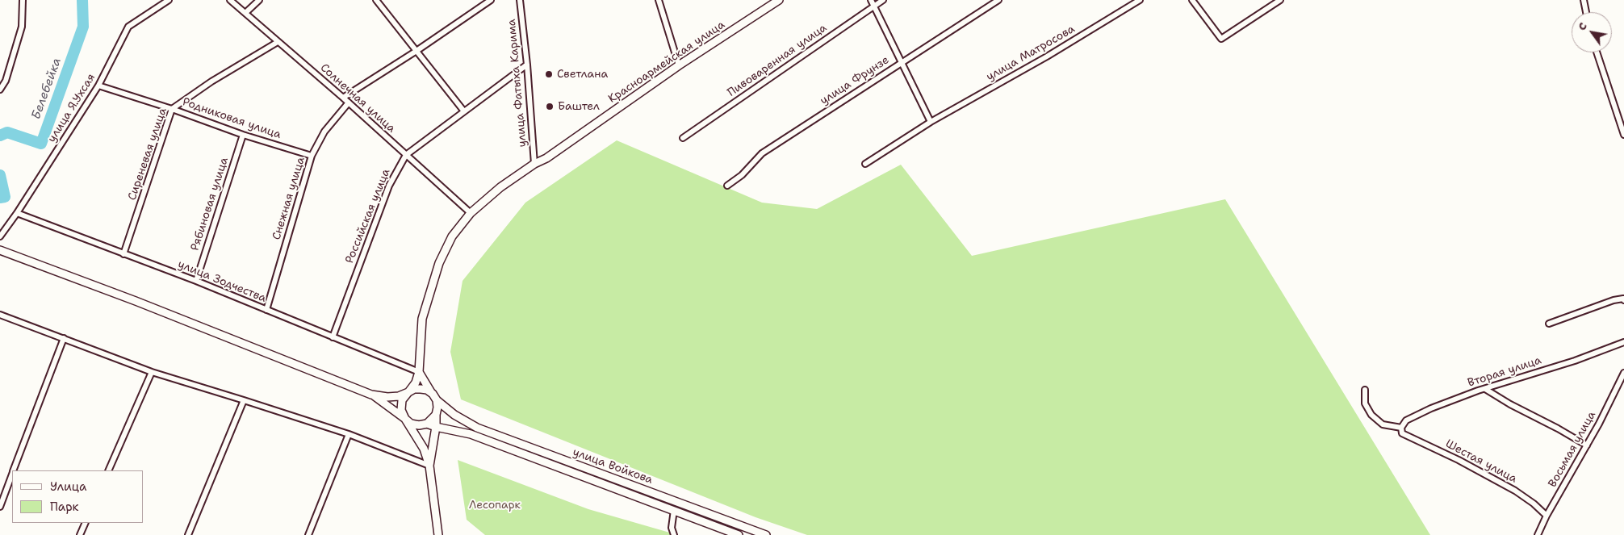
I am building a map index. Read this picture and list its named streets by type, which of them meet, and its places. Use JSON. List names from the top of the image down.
{
  "streets": {
    "main road": ["Красноармейская улица", "улица Войкова"],
    "street": [
      "улица Матросова",
      "Пивоваренная улица",
      "улица Фрунзе",
      "улица Фатыха Карима",
      "Солнечная улица",
      "улица Я.Ухсая",
      "Родниковая улица",
      "Сиреневая улица",
      "Снежная улица",
      "Рябиновая улица",
      "Российская улица",
      "улица Зодчества",
      "Вторая улица",
      "Восьмая улица",
      "Шестая улица"
    ]
  },
  "crossings": [
    ["Красноармейская улица", "улица Фатыха Карима"],
    ["Красноармейская улица", "Солнечная улица"],
    ["Красноармейская улица", "улица Зодчества"],
    ["улица Фатыха Карима", "Российская улица"],
    ["Солнечная улица", "Сиреневая улица"],
    ["Солнечная улица", "Снежная улица"],
    ["Солнечная улица", "Российская улица"],
    ["улица Я.Ухсая", "Родниковая улица"],
    ["улица Я.Ухсая", "улица Зодчества"],
    ["Родниковая улица", "Сиреневая улица"],
    ["Родниковая улица", "Снежная улица"],
    ["Родниковая улица", "Рябиновая улица"],
    ["Сиреневая улица", "улица Зодчества"],
    ["Снежная улица", "улица Зодчества"],
    ["Рябиновая улица", "улица Зодчества"],
    ["Российская улица", "улица Зодчества"],
    ["Вторая улица", "Шестая улица"],
    ["Восьмая улица", "Шестая улица"]
  ],
  "water": ["Белебейка"],
  "parks": ["Лесопарк"],
  "places": ["Светлана", "Баштел"],
  "legend": ["Улица", "Парк"],
  "north": "top left"
}
